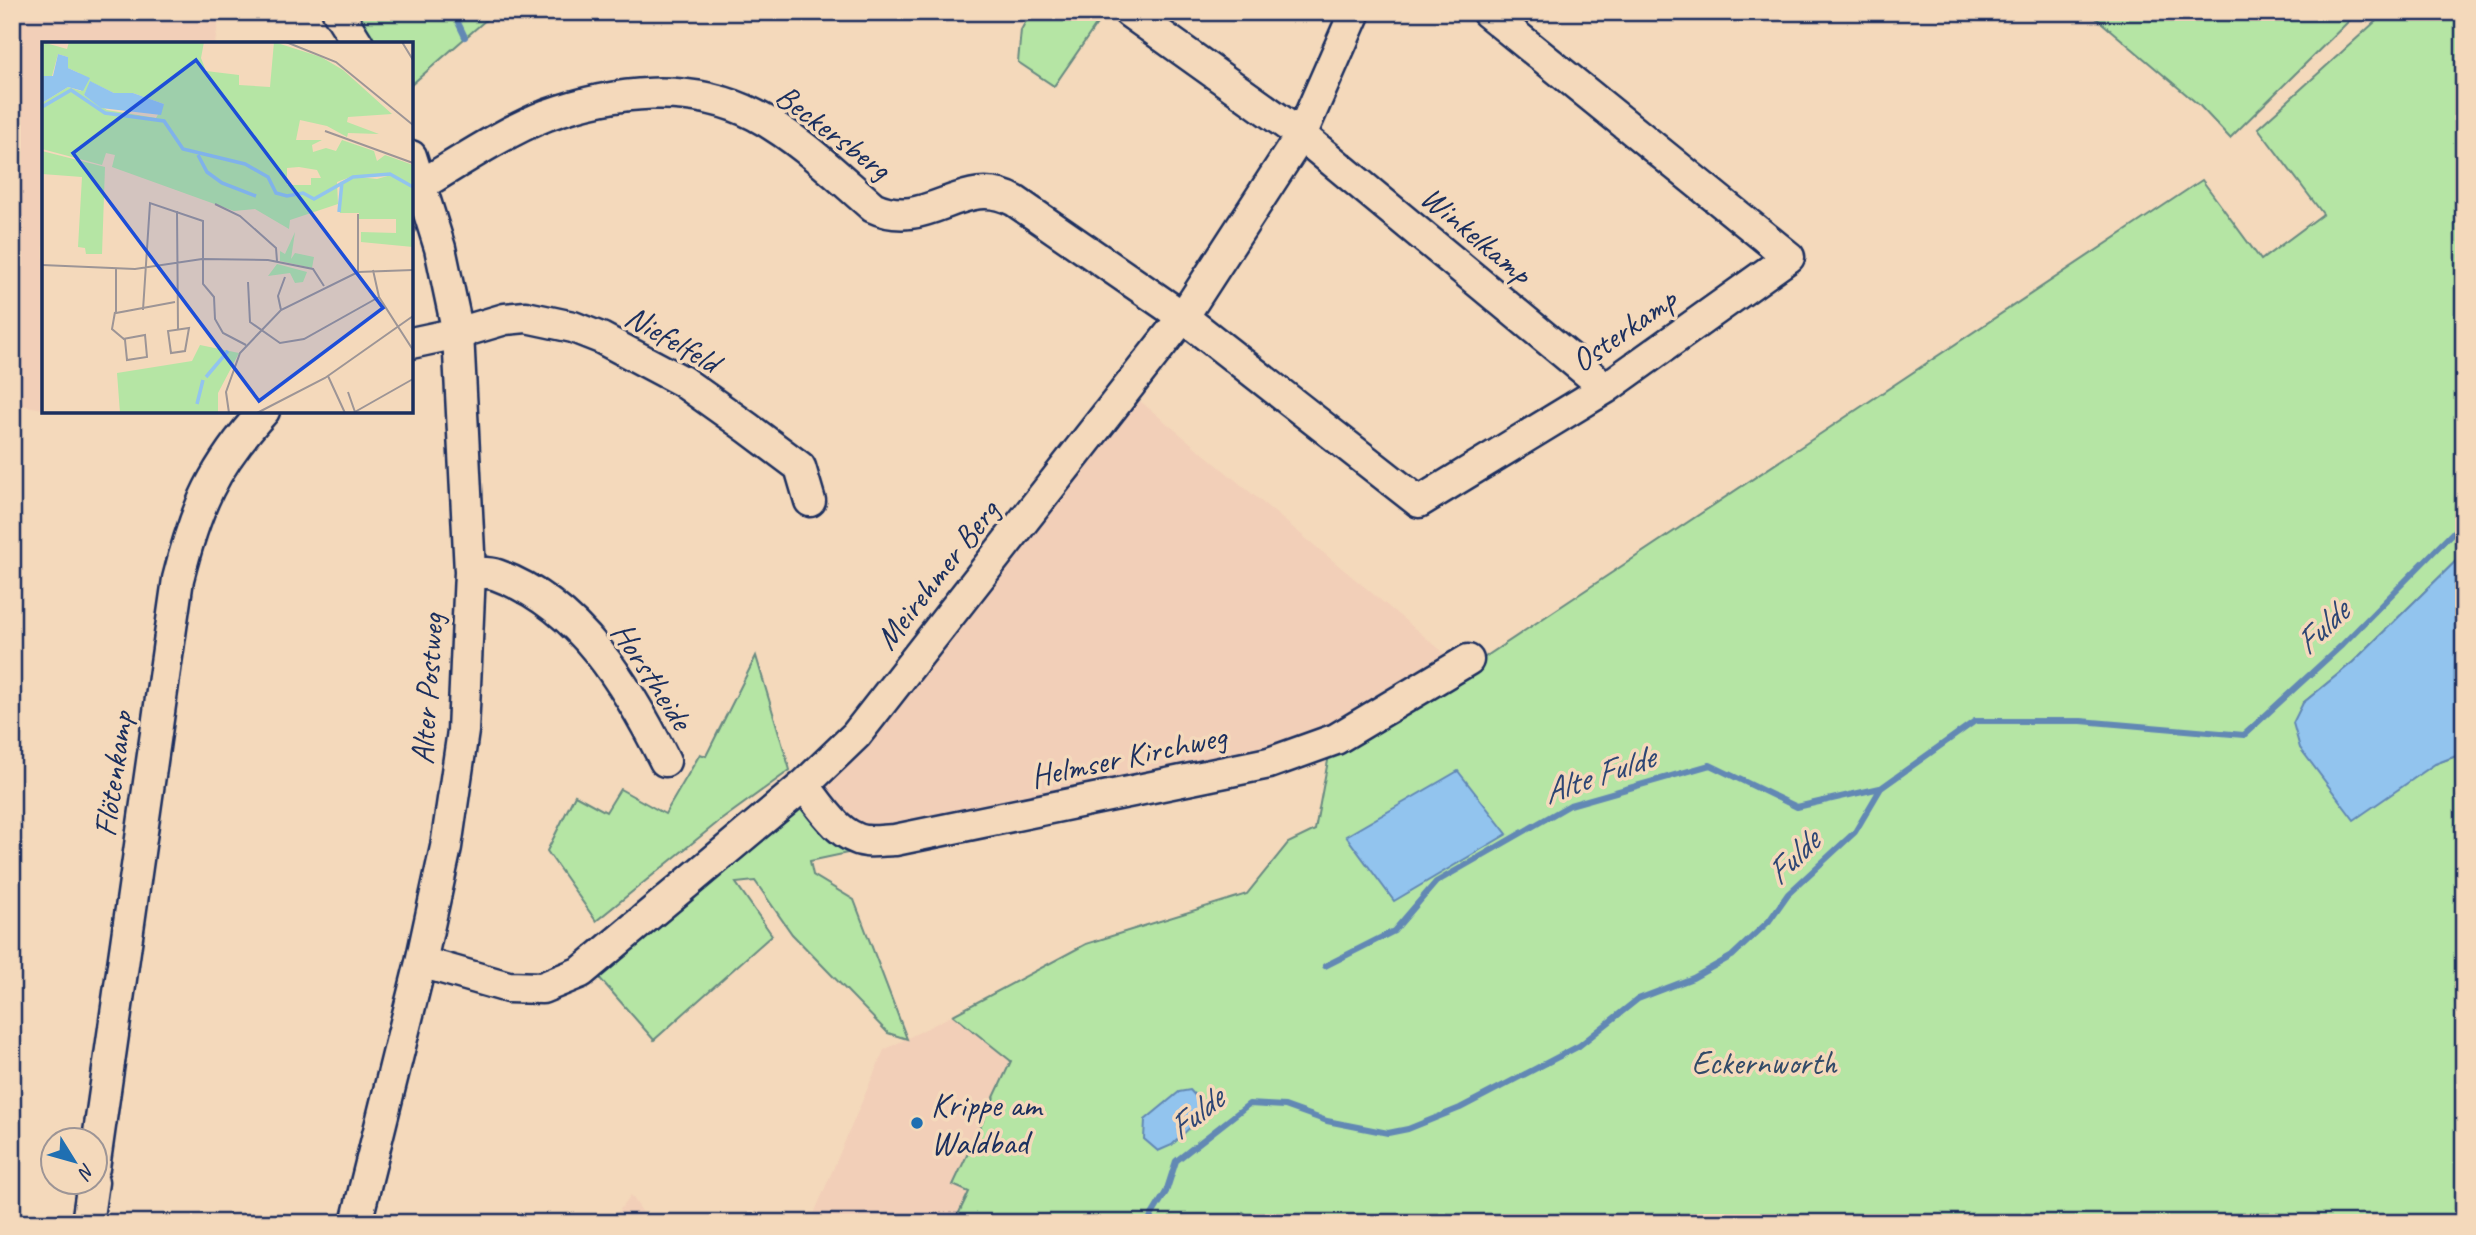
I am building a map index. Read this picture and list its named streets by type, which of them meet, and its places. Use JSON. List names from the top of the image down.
{
  "streets": {
    "street": [
      "Beckersberg",
      "Winkelkamp",
      "Osterkamp",
      "Niefelfeld",
      "Meirehmer Berg",
      "Horstheide",
      "Alter Postweg",
      "Helmser Kirchweg",
      "Flötenkamp"
    ]
  },
  "crossings": [
    ["Beckersberg", "Osterkamp"],
    ["Beckersberg", "Meirehmer Berg"],
    ["Beckersberg", "Alter Postweg"],
    ["Winkelkamp", "Osterkamp"],
    ["Winkelkamp", "Meirehmer Berg"],
    ["Osterkamp", "Meirehmer Berg"],
    ["Niefelfeld", "Alter Postweg"],
    ["Meirehmer Berg", "Alter Postweg"],
    ["Meirehmer Berg", "Helmser Kirchweg"],
    ["Horstheide", "Alter Postweg"]
  ],
  "water": ["Fulde", "Alte Fulde"],
  "parks": ["Eckernworth"],
  "places": ["Krippe am Waldbad"],
  "north": "bottom right"
}
